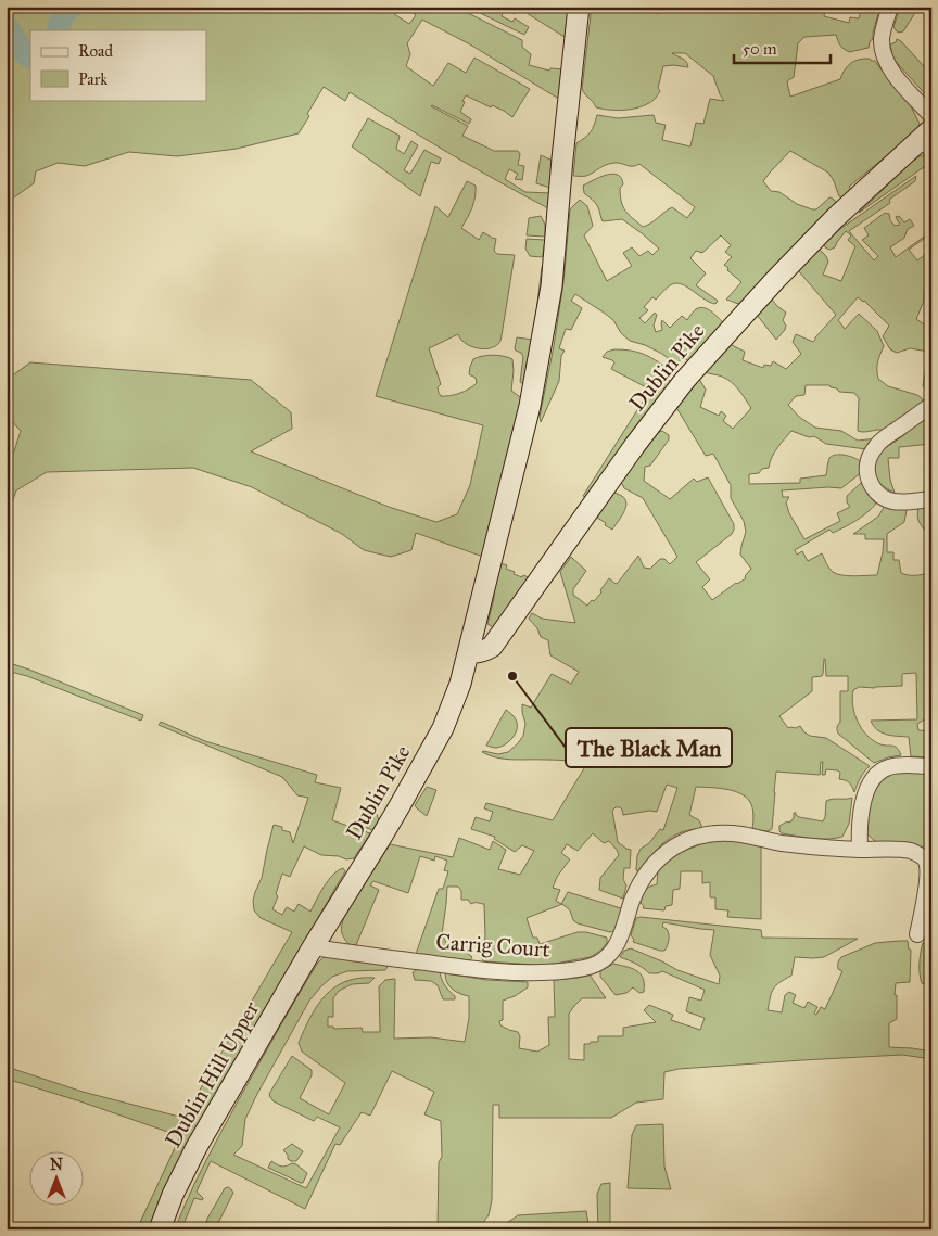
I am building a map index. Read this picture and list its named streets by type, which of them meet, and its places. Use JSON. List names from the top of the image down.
{
  "streets": {
    "street": ["Dublin Pike", "Carrig Court", "Dublin Hill Upper"]
  },
  "crossings": [
    ["Dublin Pike", "Carrig Court"],
    ["Dublin Pike", "Dublin Hill Upper"],
    ["Carrig Court", "Dublin Hill Upper"]
  ],
  "places": ["The Black Man"],
  "legend": ["Road", "Park"],
  "scale_bar": "50 m",
  "north": "top"
}
